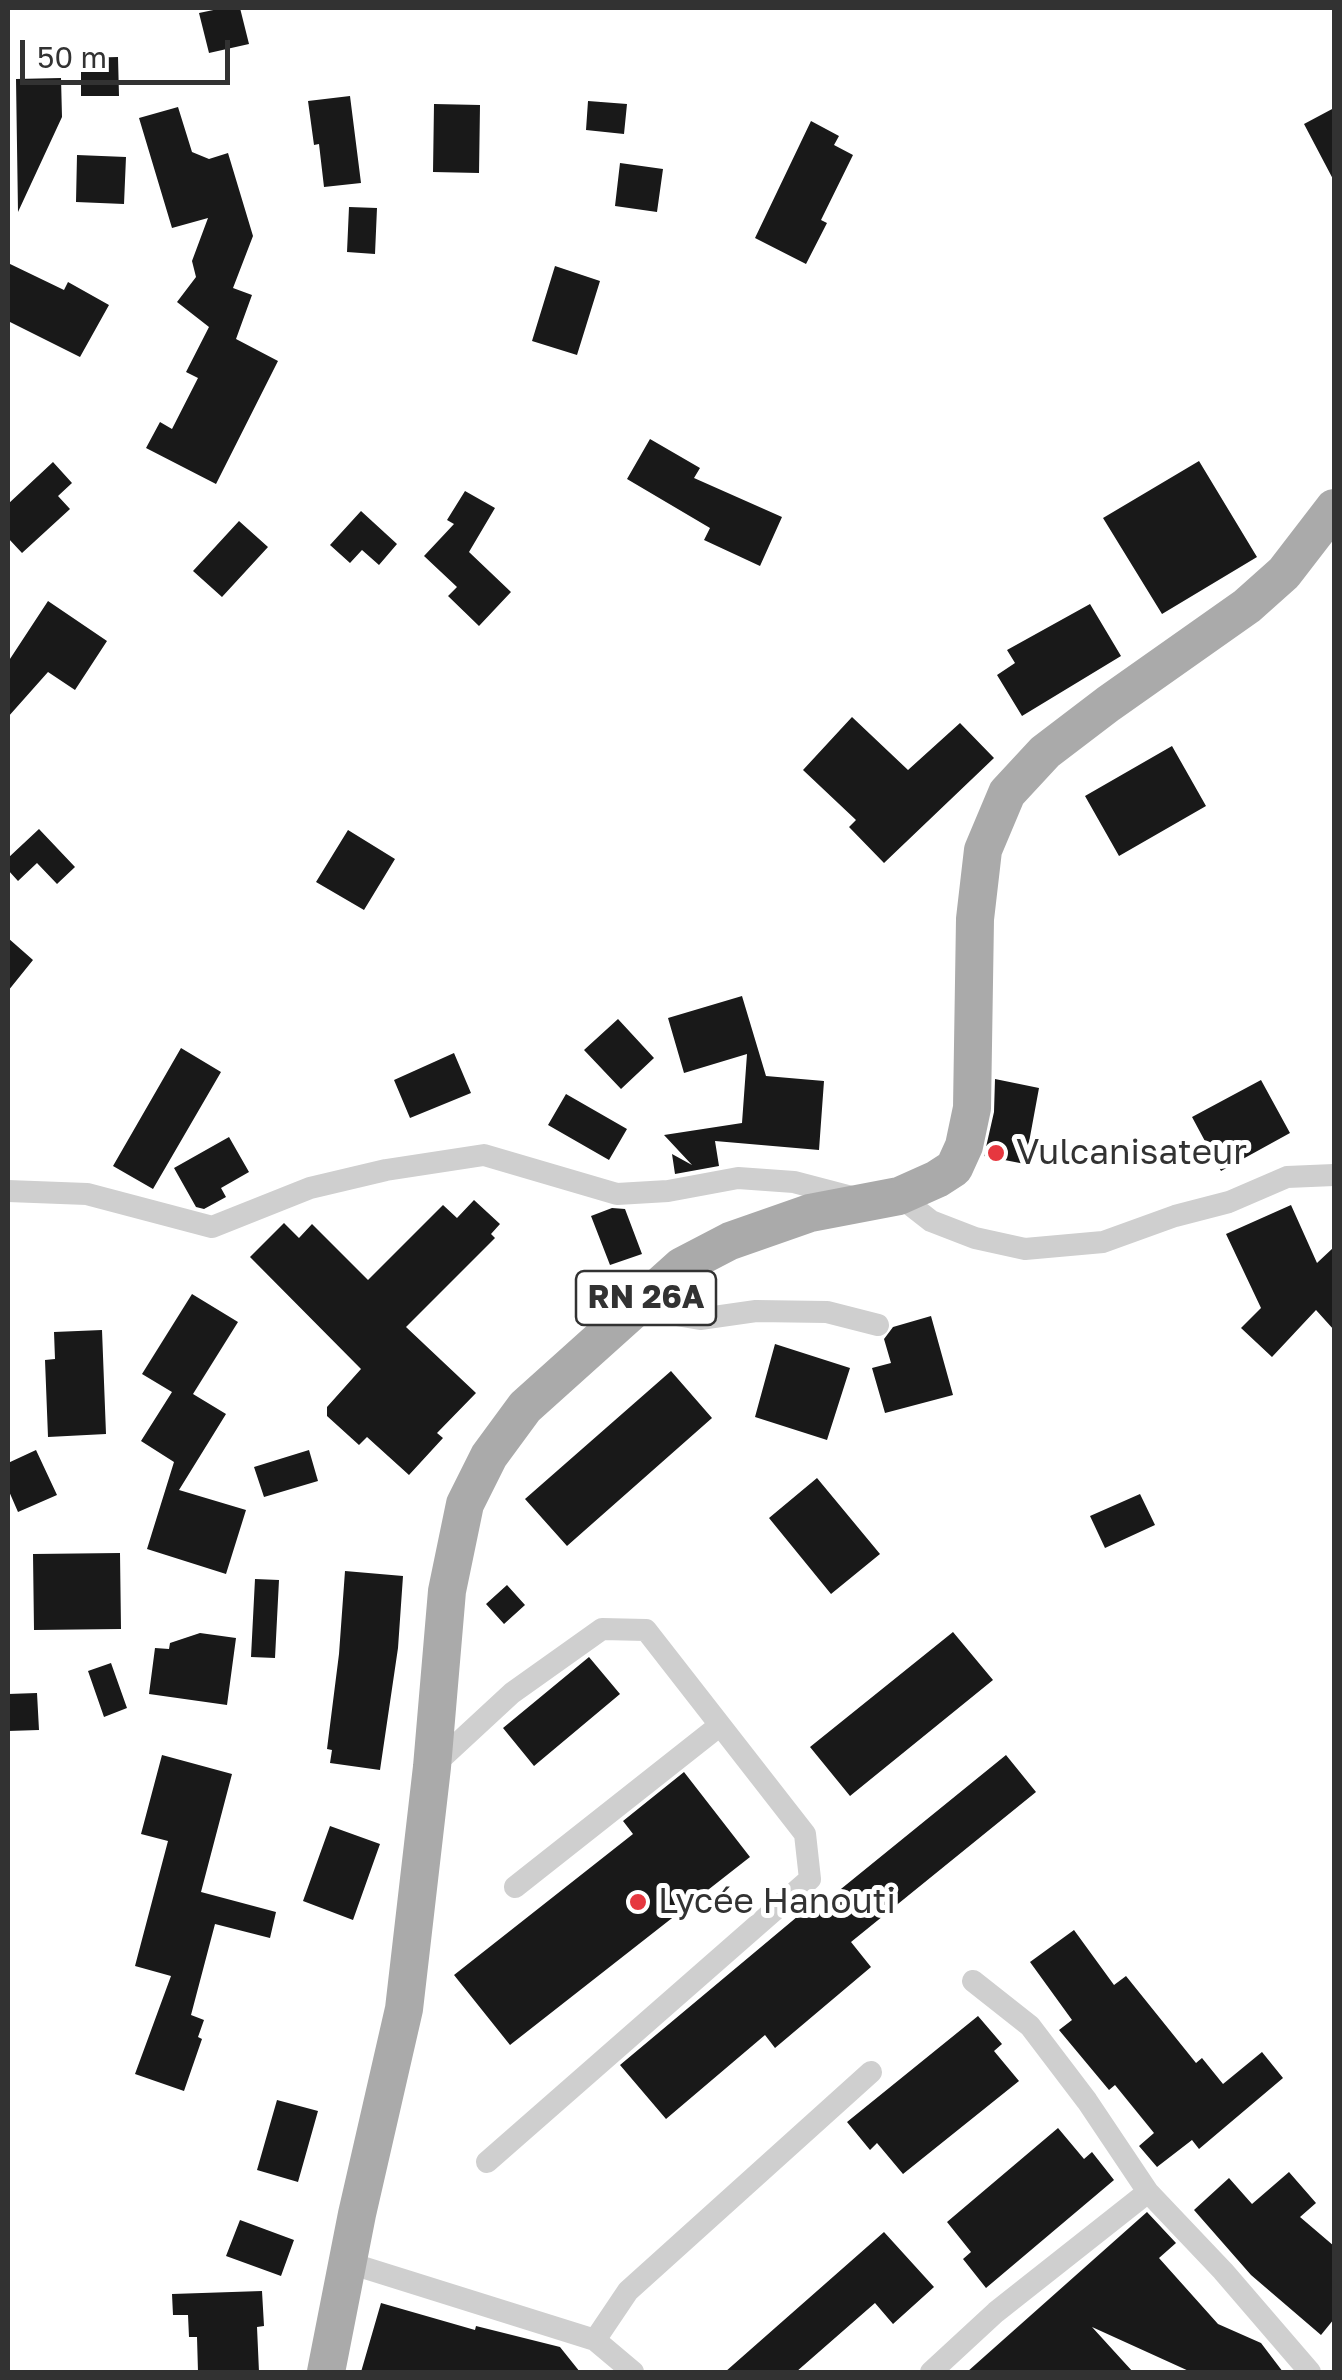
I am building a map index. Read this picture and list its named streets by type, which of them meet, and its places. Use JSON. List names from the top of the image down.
{
  "streets": {
    "main road": ["RN 26A"]
  },
  "places": ["Vulcanisateur", "Lycée Hanouti"],
  "scale_bar": "50 m"
}
